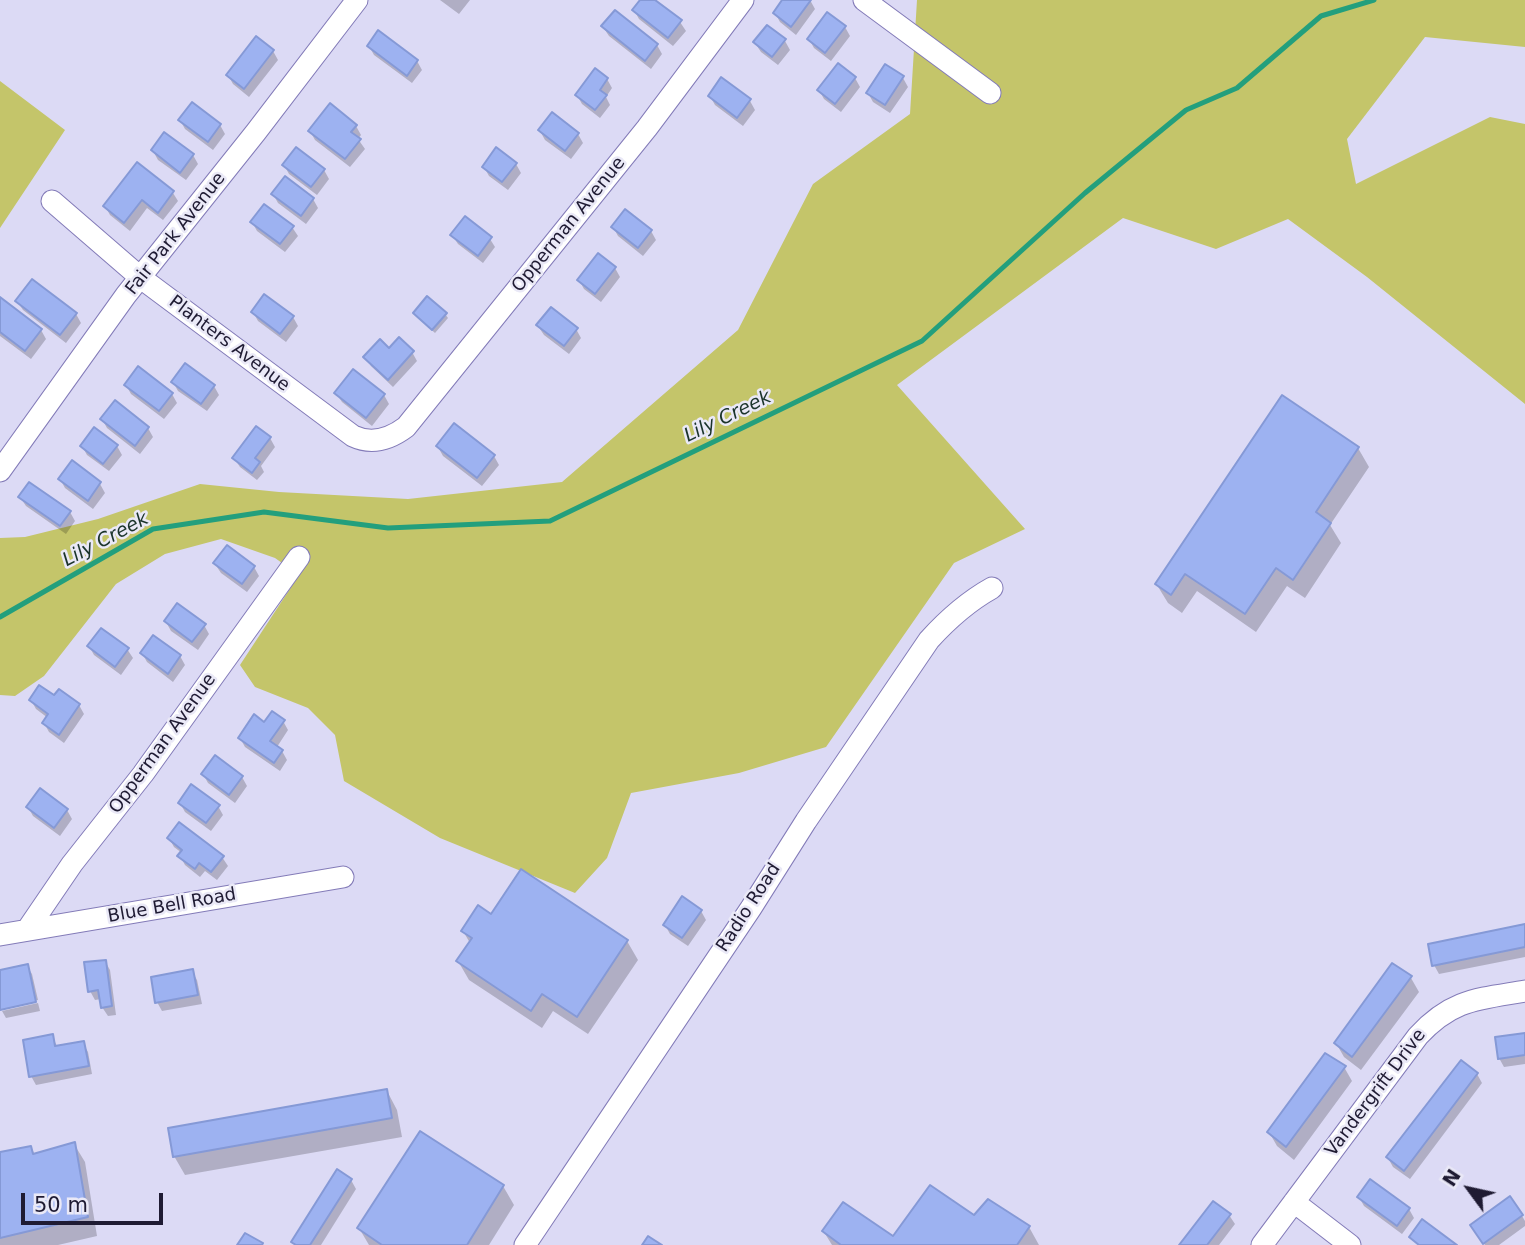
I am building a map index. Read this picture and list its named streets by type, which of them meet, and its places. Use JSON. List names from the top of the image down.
{
  "streets": {
    "street": [
      "Opperman Avenue",
      "Fair Park Avenue",
      "Planters Avenue",
      "Blue Bell Road",
      "Radio Road",
      "Vandergrift Drive"
    ]
  },
  "crossings": [
    ["Opperman Avenue", "Planters Avenue"],
    ["Opperman Avenue", "Blue Bell Road"],
    ["Fair Park Avenue", "Planters Avenue"]
  ],
  "water": ["Lily Creek"],
  "scale_bar": "50 m",
  "north": "top left"
}
